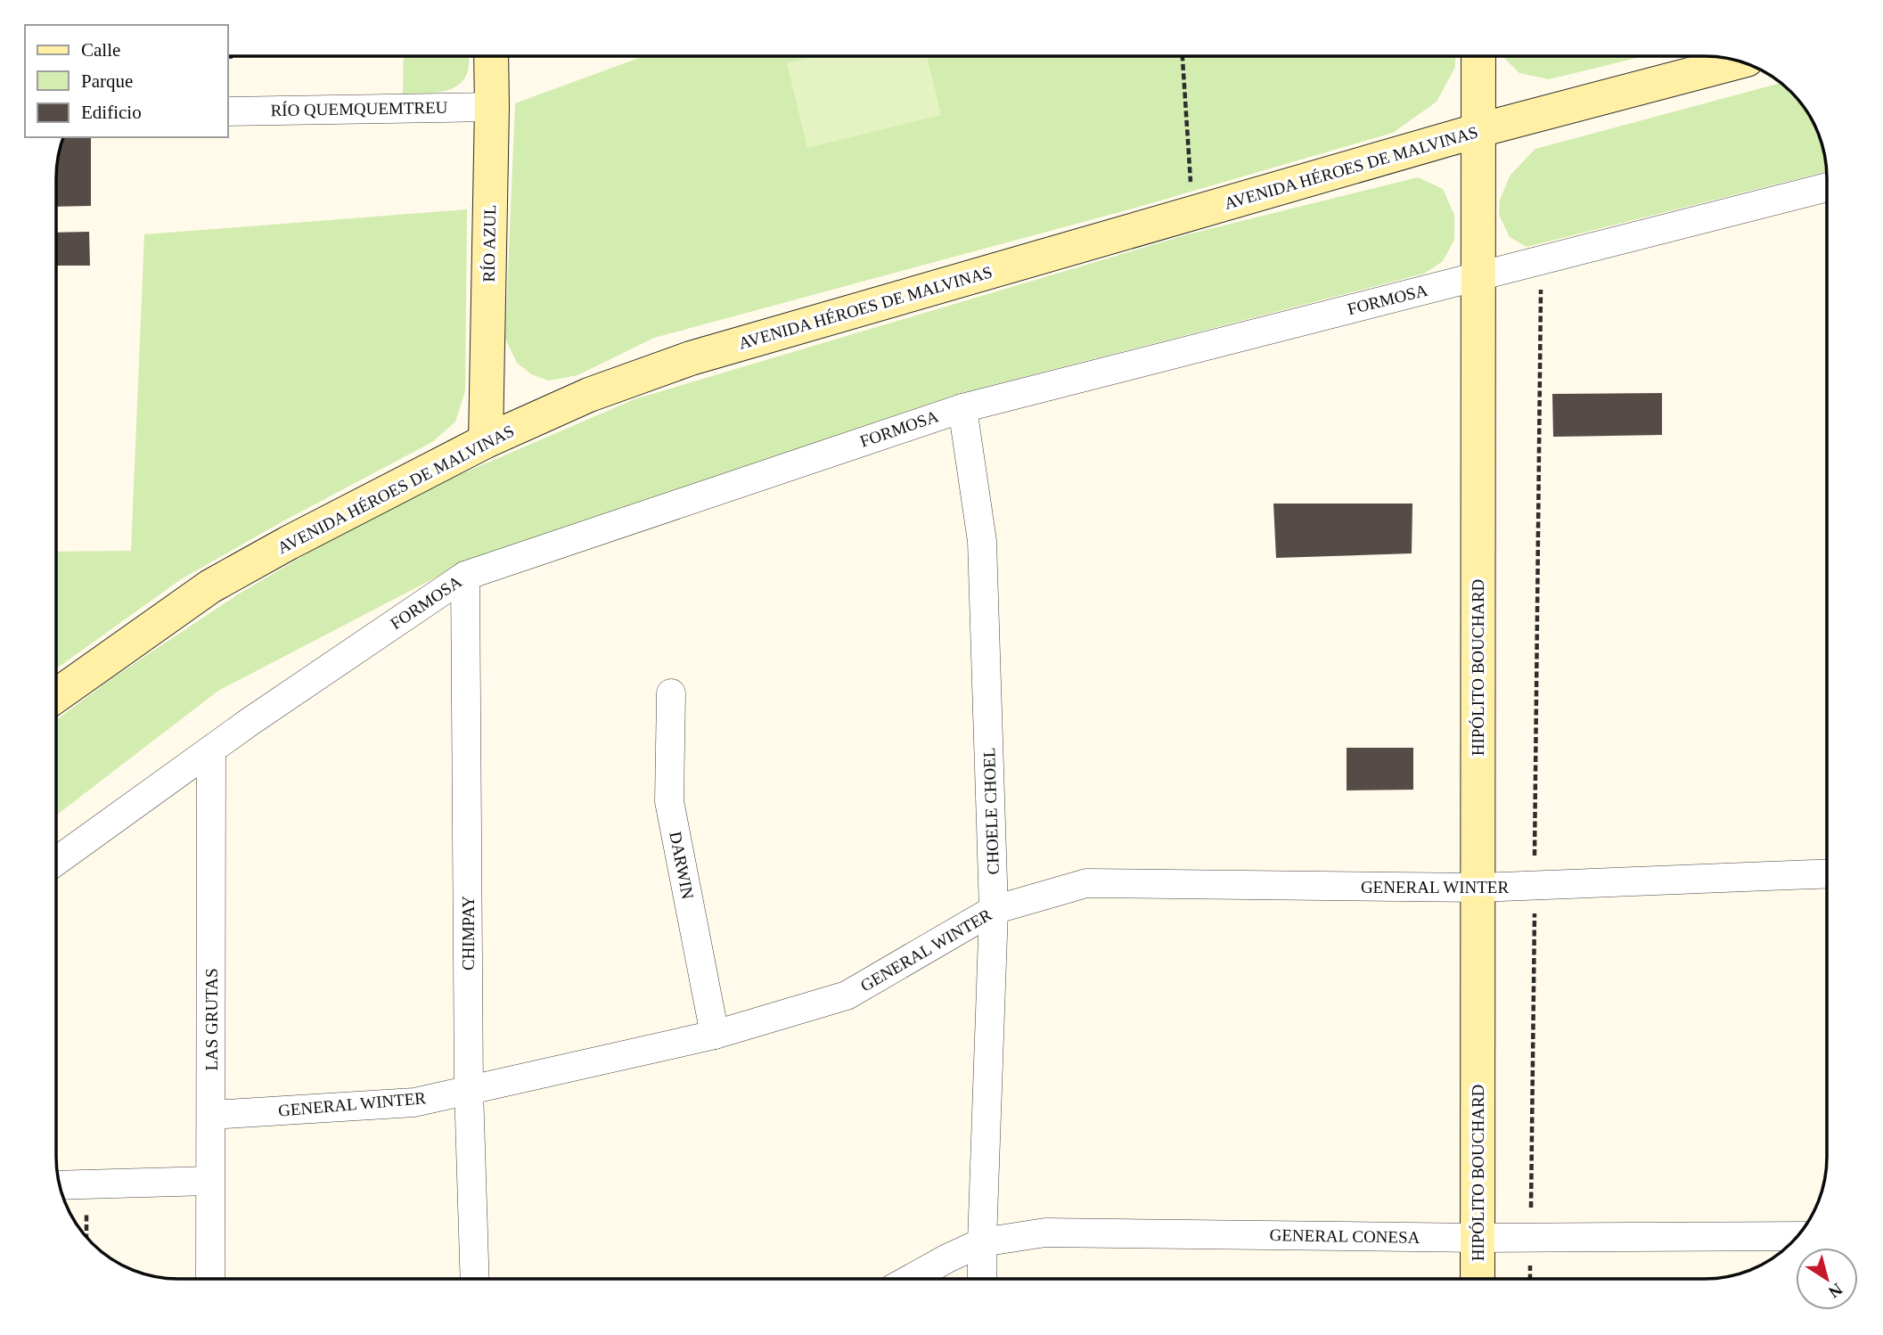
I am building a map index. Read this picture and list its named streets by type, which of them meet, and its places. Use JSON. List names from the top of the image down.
{
  "streets": {
    "main road": ["AVENIDA HÉROES DE MALVINAS", "RÍO AZUL", "HIPÓLITO BOUCHARD"],
    "street": [
      "RÍO QUEMQUEMTREU",
      "FORMOSA",
      "CHOELE CHOEL",
      "DARWIN",
      "GENERAL WINTER",
      "CHIMPAY",
      "LAS GRUTAS",
      "GENERAL CONESA"
    ]
  },
  "crossings": [
    ["RÍO QUEMQUEMTREU", "RÍO AZUL"],
    ["AVENIDA HÉROES DE MALVINAS", "RÍO AZUL"],
    ["AVENIDA HÉROES DE MALVINAS", "HIPÓLITO BOUCHARD"],
    ["FORMOSA", "HIPÓLITO BOUCHARD"],
    ["FORMOSA", "CHOELE CHOEL"],
    ["FORMOSA", "CHIMPAY"],
    ["FORMOSA", "LAS GRUTAS"],
    ["HIPÓLITO BOUCHARD", "GENERAL WINTER"],
    ["HIPÓLITO BOUCHARD", "GENERAL CONESA"],
    ["CHOELE CHOEL", "GENERAL WINTER"],
    ["CHOELE CHOEL", "GENERAL CONESA"],
    ["DARWIN", "GENERAL WINTER"],
    ["GENERAL WINTER", "CHIMPAY"],
    ["GENERAL WINTER", "LAS GRUTAS"]
  ],
  "legend": ["Calle", "Parque", "Edificio"],
  "north": "bottom right"
}
